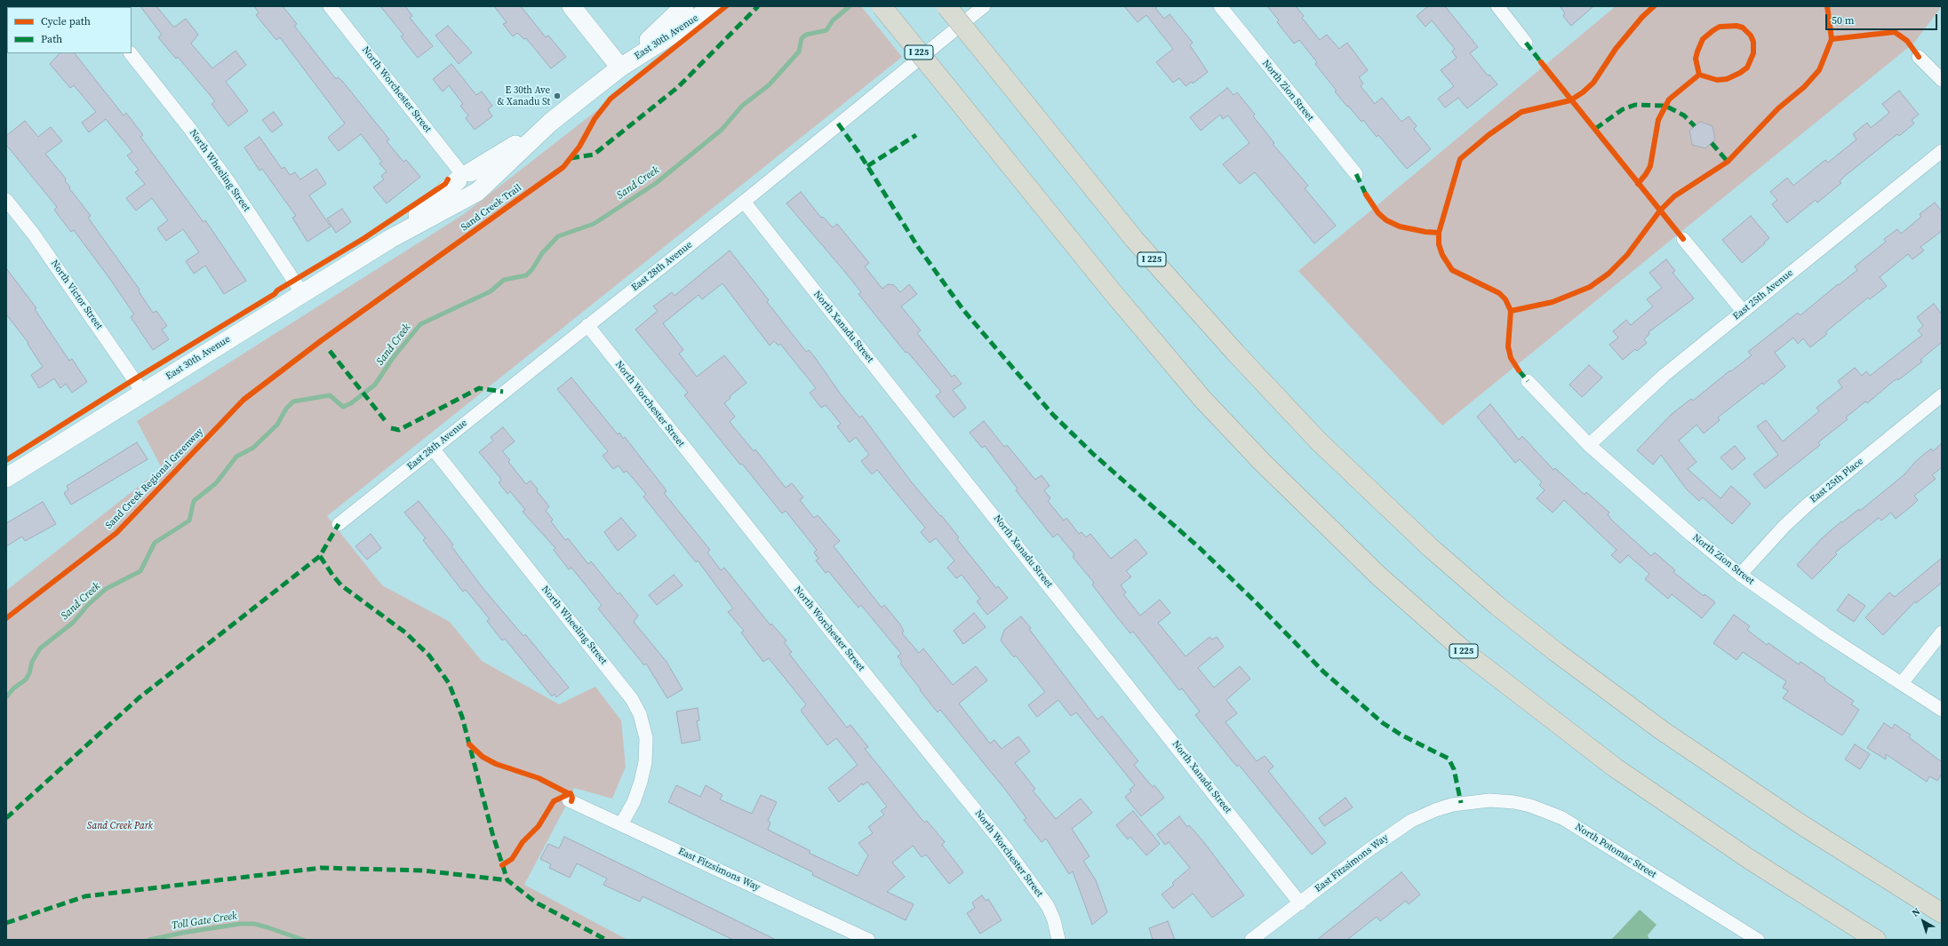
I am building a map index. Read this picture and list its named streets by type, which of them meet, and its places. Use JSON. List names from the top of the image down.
{
  "streets": {
    "highway": ["I 225"],
    "street": [
      "East 30th Avenue",
      "North Worchester Street",
      "North Zion Street",
      "North Wheeling Street",
      "East 28th Avenue",
      "North Victor Street",
      "East 25th Avenue",
      "North Xanadu Street",
      "East 25th Place",
      "North Potomac Street",
      "East Fitzsimons Way"
    ],
    "cycle path": ["Sand Creek Trail"]
  },
  "crossings": [
    ["East 30th Avenue", "North Worchester Street"],
    ["East 30th Avenue", "North Wheeling Street"],
    ["East 30th Avenue", "North Victor Street"],
    ["North Worchester Street", "East 28th Avenue"],
    ["North Zion Street", "East 25th Avenue"],
    ["North Zion Street", "East 25th Place"],
    ["North Wheeling Street", "East 28th Avenue"],
    ["North Wheeling Street", "East Fitzsimons Way"],
    ["East 28th Avenue", "North Xanadu Street"],
    ["North Xanadu Street", "East Fitzsimons Way"],
    ["North Potomac Street", "East Fitzsimons Way"]
  ],
  "water": ["Sand Creek", "Toll Gate Creek"],
  "parks": ["Sand Creek Park"],
  "places": ["E 30th Ave & Xanadu St"],
  "legend": ["Cycle path", "Path"],
  "scale_bar": "50 m",
  "north": "top left"
}
